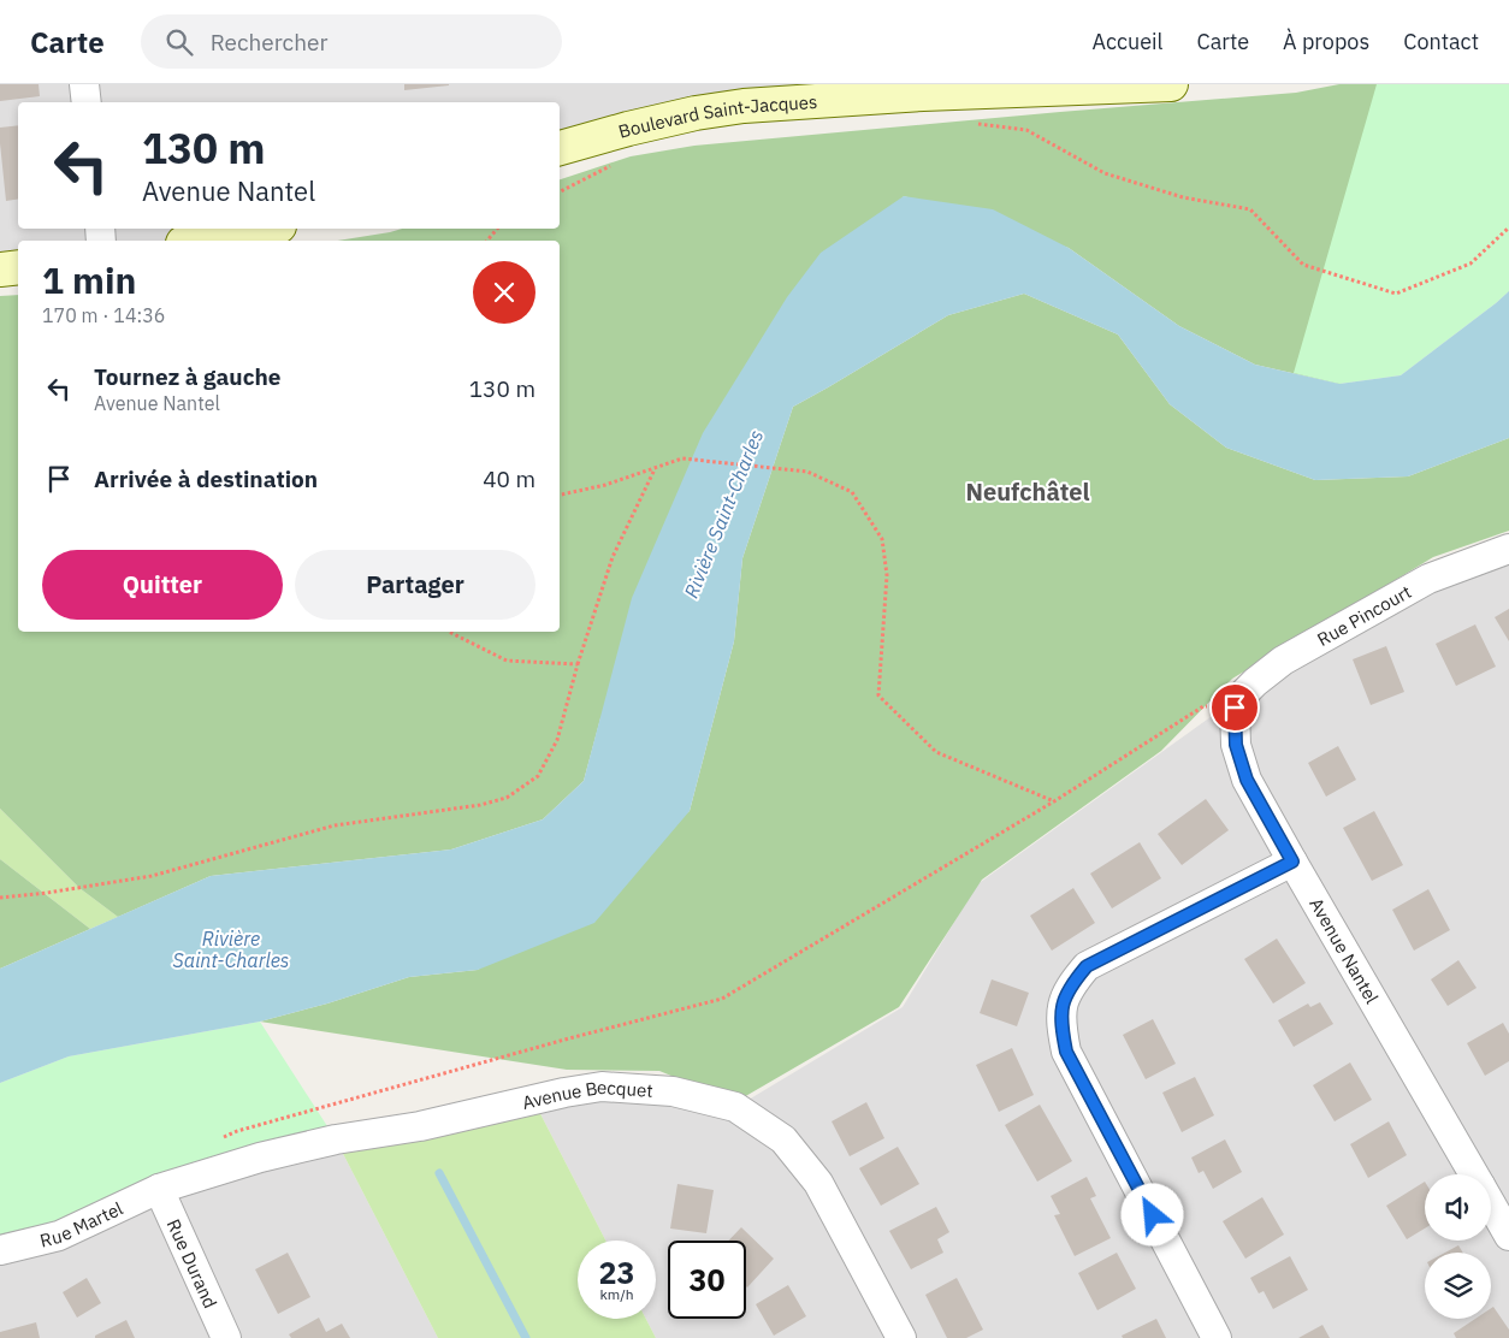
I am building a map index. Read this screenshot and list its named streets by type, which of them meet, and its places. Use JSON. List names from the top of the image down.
{
  "streets": {
    "street": [
      "Boulevard Saint-Jacques",
      "Rue Pincourt",
      "Avenue Nantel",
      "Avenue Becquet",
      "Rue Martel",
      "Rue Durand"
    ]
  },
  "crossings": [
    ["Rue Pincourt", "Avenue Nantel"],
    ["Avenue Becquet", "Rue Martel"],
    ["Avenue Becquet", "Rue Durand"],
    ["Rue Martel", "Rue Durand"]
  ],
  "districts": ["Neufchâtel"],
  "water": ["Rivière Saint-Charles"],
  "page": {
    "header": "Carte",
    "search": "Rechercher",
    "nav": [
      "Accueil",
      "Carte",
      "À propos",
      "Contact"
    ],
    "turn": ["130 m", "Avenue Nantel"],
    "heading": ["1 min", "170 m · 14:36"],
    "list": [
      {
        "name": "Tournez à gauche",
        "note": "Avenue Nantel",
        "value": "130 m"
      },
      {
        "name": "Arrivée à destination",
        "value": "40 m"
      }
    ],
    "buttons": ["Quitter", "Partager"],
    "speed": "23 km/h",
    "limit": "30"
  }
}
